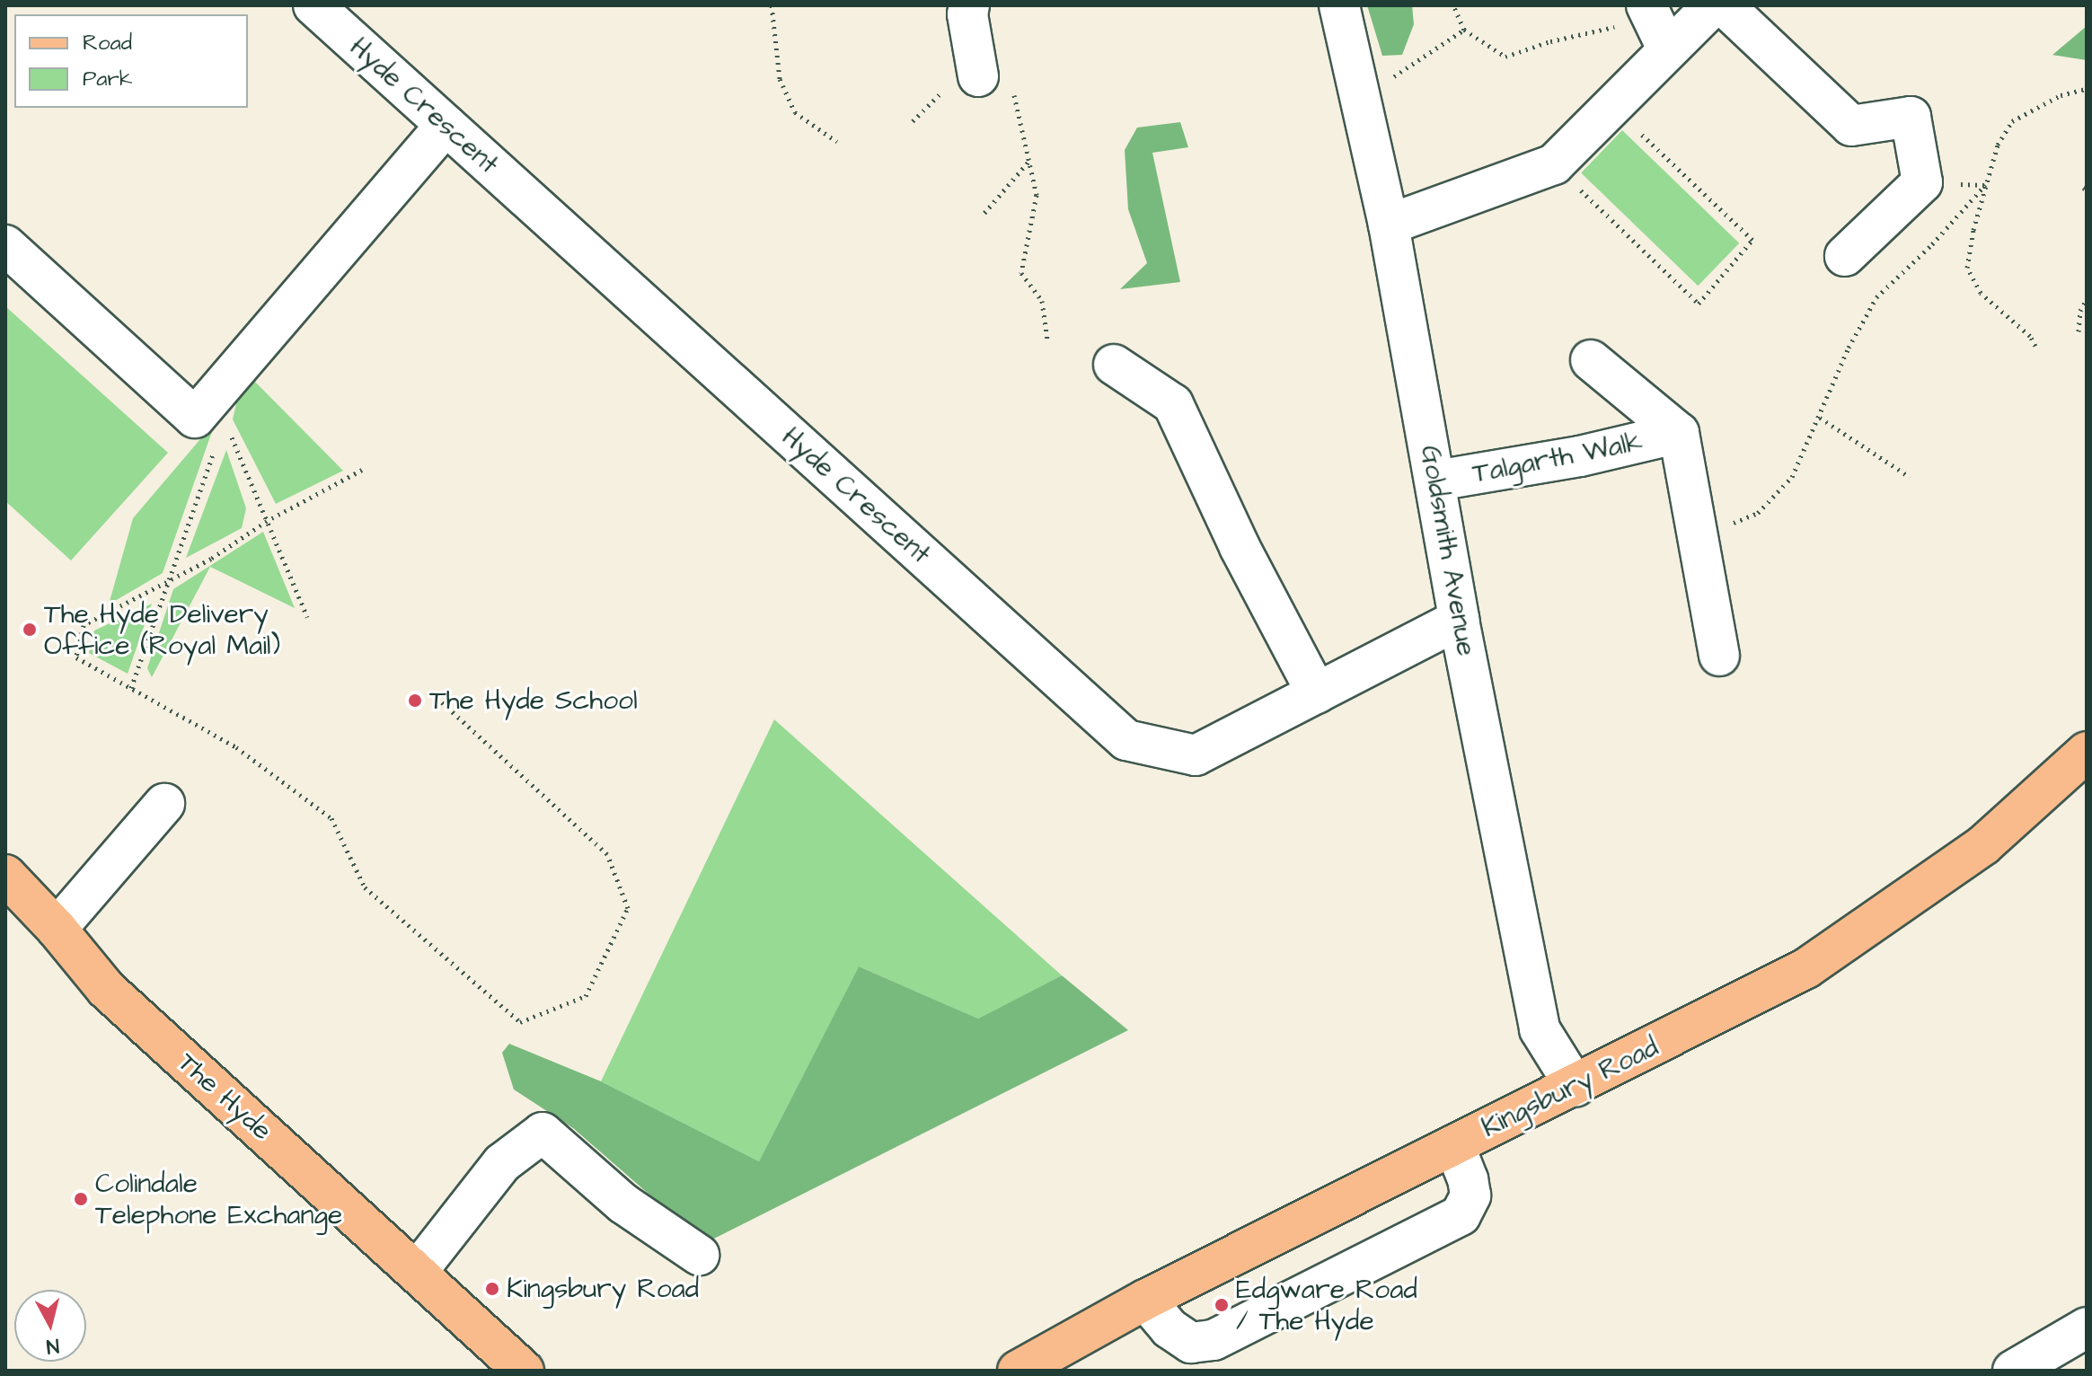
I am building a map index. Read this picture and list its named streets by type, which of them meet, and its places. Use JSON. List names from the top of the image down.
{
  "streets": {
    "main road": ["Kingsbury Road", "The Hyde"],
    "street": ["Hyde Crescent", "Talgarth Walk", "Goldsmith Avenue"]
  },
  "crossings": [
    ["Hyde Crescent", "Goldsmith Avenue"],
    ["Talgarth Walk", "Goldsmith Avenue"],
    ["Goldsmith Avenue", "Kingsbury Road"]
  ],
  "places": [
    "The Hyde Delivery Office (Royal Mail)",
    "The Hyde School",
    "Colindale Telephone Exchange",
    "Kingsbury Road",
    "Edgware Road / The Hyde"
  ],
  "legend": ["Road", "Park"],
  "north": "bottom"
}
